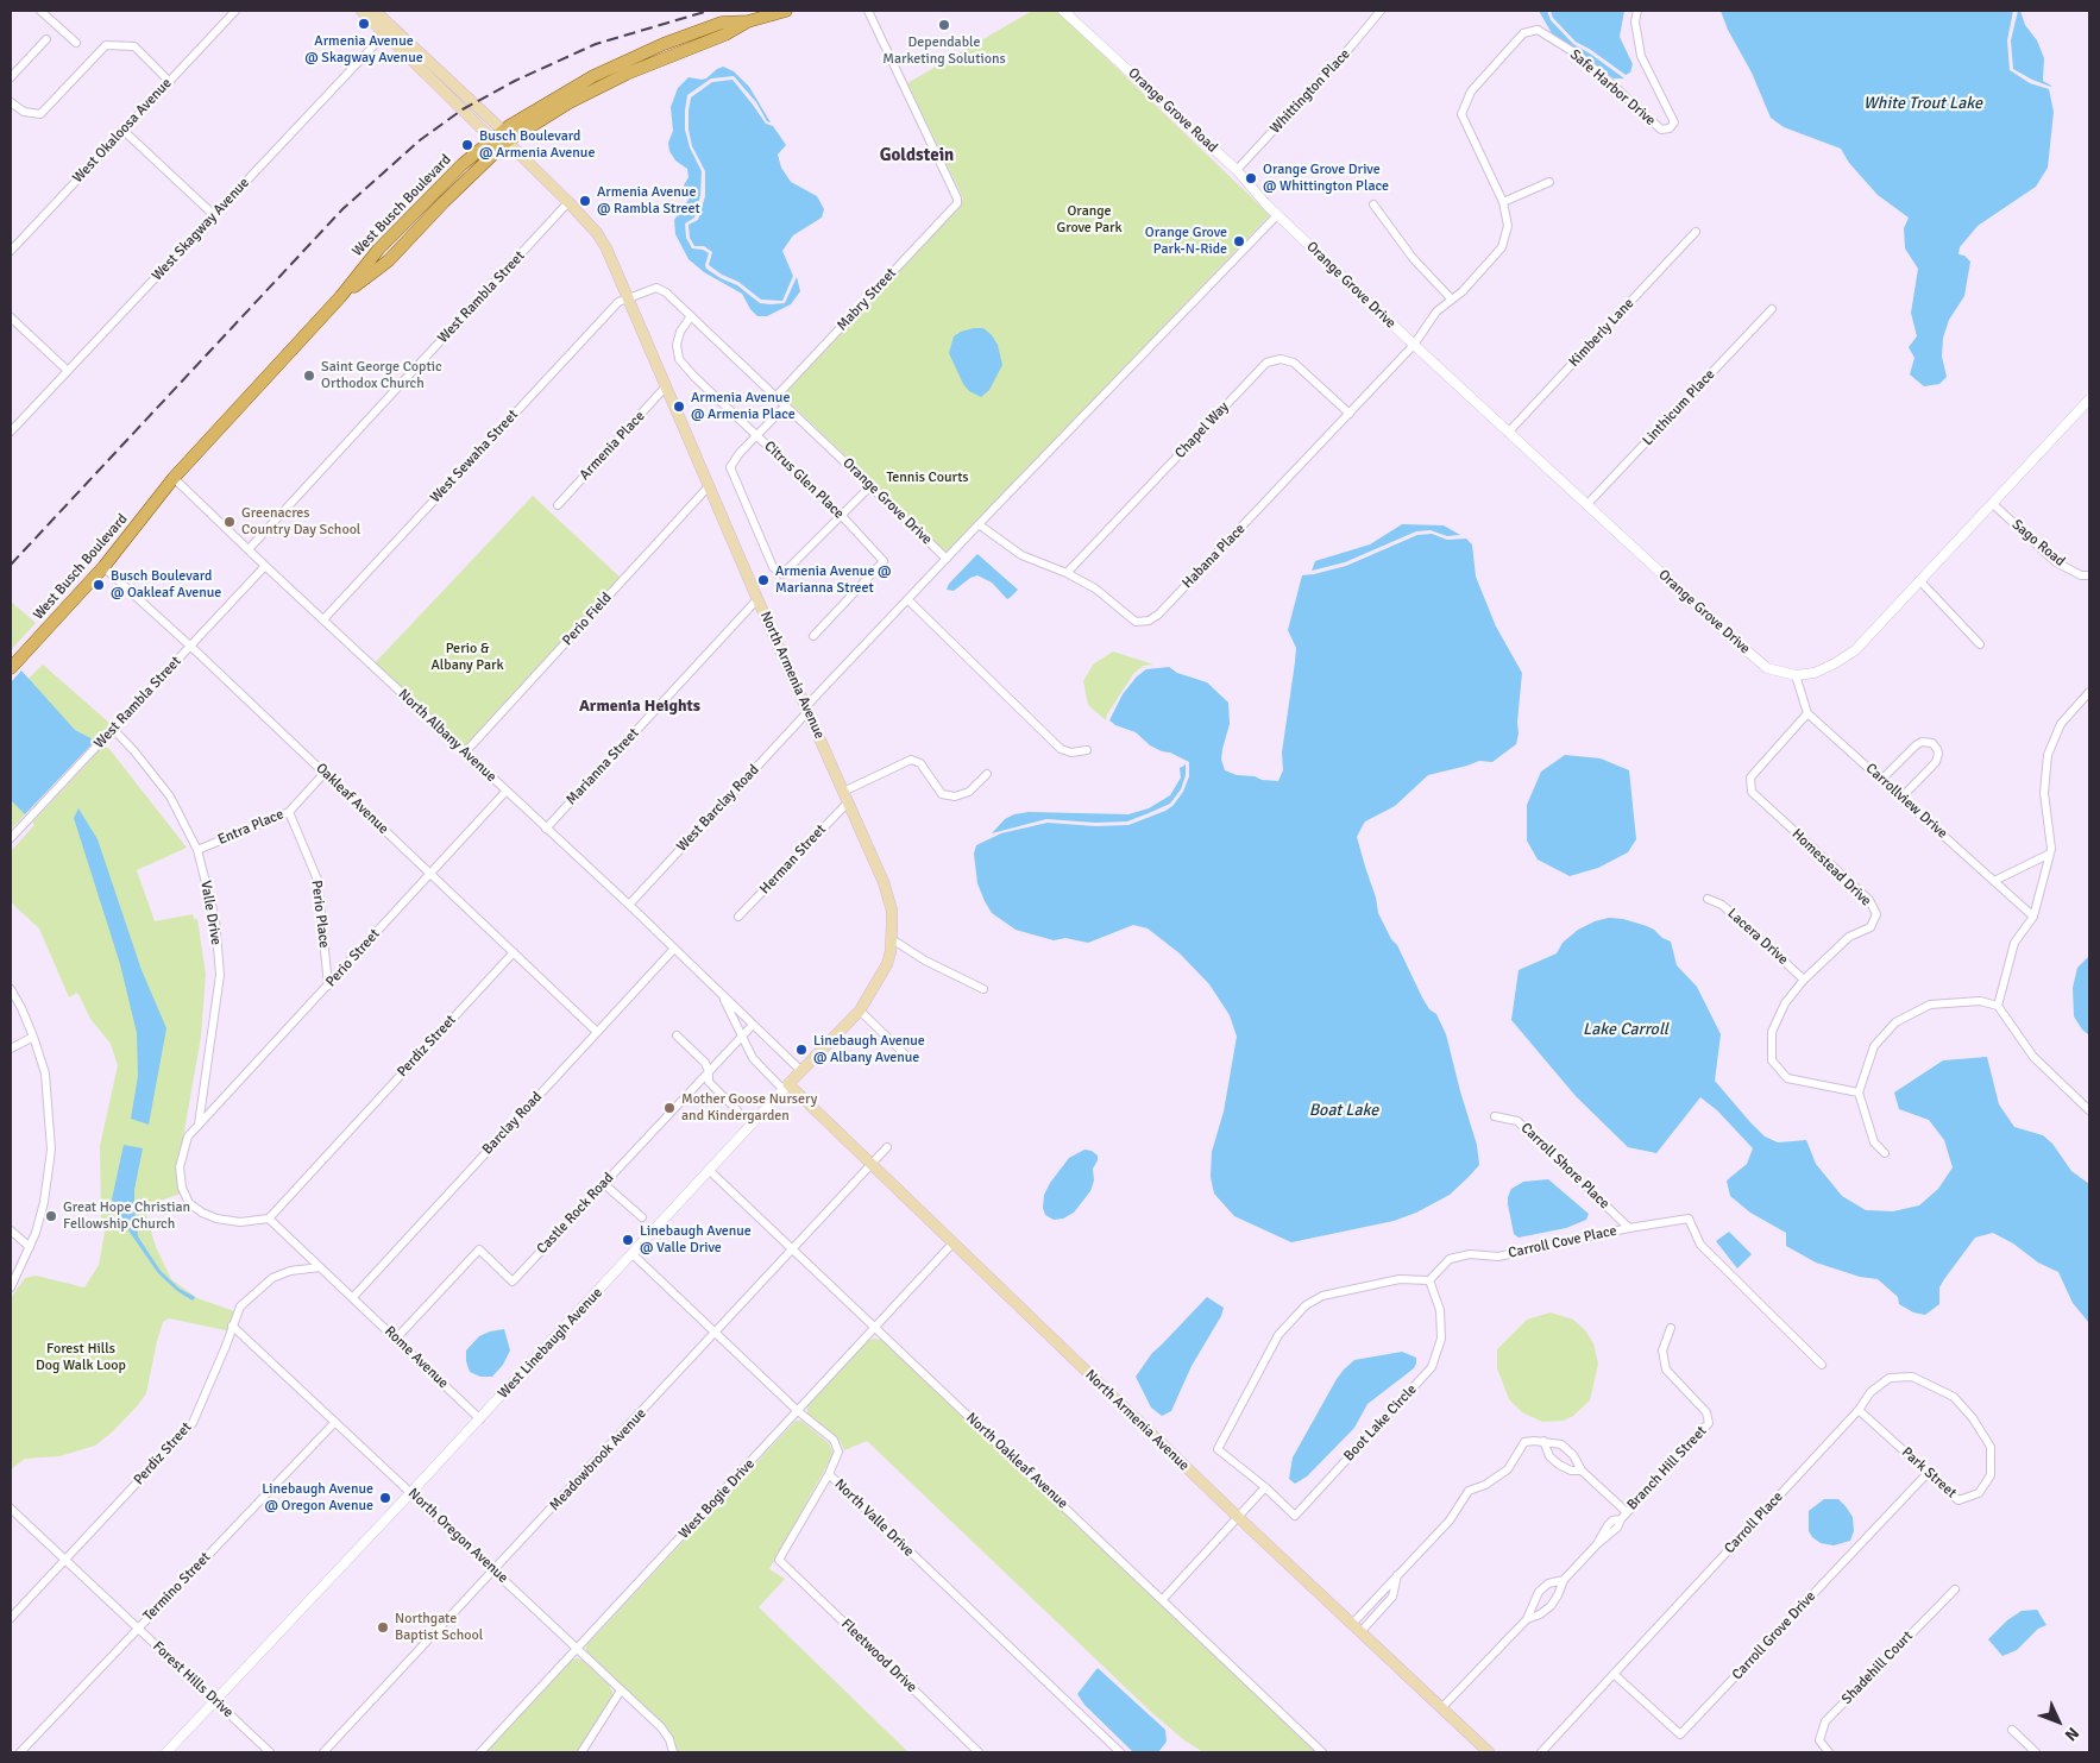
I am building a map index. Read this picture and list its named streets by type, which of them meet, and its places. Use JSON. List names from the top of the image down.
{
  "streets": {
    "main road": ["West Busch Boulevard", "North Armenia Avenue", "West Linebaugh Avenue"],
    "street": [
      "Safe Harbor Drive",
      "Whittington Place",
      "Orange Grove Road",
      "West Okaloosa Avenue",
      "West Skagway Avenue",
      "Orange Grove Drive",
      "West Rambla Street",
      "Mabry Street",
      "Kimberly Lane",
      "Linthicum Place",
      "Chapel Way",
      "Armenia Place",
      "West Sewaha Street",
      "Citrus Glen Place",
      "Sago Road",
      "Habana Place",
      "Perio Field",
      "North Albany Avenue",
      "Marianna Street",
      "Oakleaf Avenue",
      "Carrollview Drive",
      "West Barclay Road",
      "Entra Place",
      "Herman Street",
      "Homestead Drive",
      "Valle Drive",
      "Perio Place",
      "Lacera Drive",
      "Perio Street",
      "Perdiz Street",
      "Barclay Road",
      "Carroll Shore Place",
      "Castle Rock Road",
      "Carroll Cove Place",
      "Rome Avenue",
      "Boot Lake Circle",
      "Meadowbrook Avenue",
      "North Oakleaf Avenue",
      "Branch Hill Street",
      "Park Street",
      "West Bogie Drive",
      "North Valle Drive",
      "Carroll Place",
      "North Oregon Avenue",
      "Termino Street",
      "Carroll Grove Drive",
      "Fleetwood Drive",
      "Shadehill Court",
      "Forest Hills Drive"
    ]
  },
  "crossings": [
    ["Safe Harbor Drive", "Orange Grove Drive"],
    ["Safe Harbor Drive", "Habana Place"],
    ["Whittington Place", "Orange Grove Road"],
    ["Orange Grove Road", "Orange Grove Drive"],
    ["West Busch Boulevard", "North Armenia Avenue"],
    ["West Busch Boulevard", "North Albany Avenue"],
    ["West Busch Boulevard", "Oakleaf Avenue"],
    ["West Skagway Avenue", "North Armenia Avenue"],
    ["Orange Grove Drive", "Mabry Street"],
    ["Orange Grove Drive", "Kimberly Lane"],
    ["Orange Grove Drive", "Linthicum Place"],
    ["Orange Grove Drive", "West Sewaha Street"],
    ["Orange Grove Drive", "Citrus Glen Place"],
    ["Orange Grove Drive", "Sago Road"],
    ["Orange Grove Drive", "Habana Place"],
    ["Orange Grove Drive", "North Armenia Avenue"],
    ["Orange Grove Drive", "West Barclay Road"],
    ["West Rambla Street", "North Armenia Avenue"],
    ["West Rambla Street", "North Albany Avenue"],
    ["West Rambla Street", "Oakleaf Avenue"],
    ["West Rambla Street", "Valle Drive"],
    ["Chapel Way", "Habana Place"],
    ["Armenia Place", "North Armenia Avenue"],
    ["West Sewaha Street", "North Armenia Avenue"],
    ["West Sewaha Street", "North Albany Avenue"],
    ["Perio Field", "North Armenia Avenue"],
    ["Perio Field", "North Albany Avenue"],
    ["North Armenia Avenue", "North Albany Avenue"],
    ["North Armenia Avenue", "Marianna Street"],
    ["North Armenia Avenue", "West Barclay Road"],
    ["North Armenia Avenue", "Herman Street"],
    ["North Armenia Avenue", "West Linebaugh Avenue"],
    ["North Armenia Avenue", "Meadowbrook Avenue"],
    ["North Armenia Avenue", "Branch Hill Street"],
    ["North Armenia Avenue", "West Bogie Drive"],
    ["North Albany Avenue", "Marianna Street"],
    ["North Albany Avenue", "West Barclay Road"],
    ["North Albany Avenue", "Perio Street"],
    ["North Albany Avenue", "Barclay Road"],
    ["North Albany Avenue", "Castle Rock Road"],
    ["North Albany Avenue", "West Linebaugh Avenue"],
    ["Oakleaf Avenue", "Entra Place"],
    ["Oakleaf Avenue", "Perio Street"],
    ["Oakleaf Avenue", "Perdiz Street"],
    ["Oakleaf Avenue", "Barclay Road"],
    ["Carrollview Drive", "Homestead Drive"],
    ["Entra Place", "Valle Drive"],
    ["Entra Place", "Perio Place"],
    ["Homestead Drive", "Lacera Drive"],
    ["Valle Drive", "Perio Street"],
    ["Perio Place", "Perio Street"],
    ["Perdiz Street", "Rome Avenue"],
    ["Perdiz Street", "North Oregon Avenue"],
    ["Perdiz Street", "Forest Hills Drive"],
    ["Barclay Road", "Rome Avenue"],
    ["Carroll Shore Place", "Carroll Cove Place"],
    ["Castle Rock Road", "Rome Avenue"],
    ["Carroll Cove Place", "Boot Lake Circle"],
    ["West Linebaugh Avenue", "Rome Avenue"],
    ["West Linebaugh Avenue", "North Oakleaf Avenue"],
    ["West Linebaugh Avenue", "North Valle Drive"],
    ["West Linebaugh Avenue", "North Oregon Avenue"],
    ["West Linebaugh Avenue", "Forest Hills Drive"],
    ["Meadowbrook Avenue", "North Oakleaf Avenue"],
    ["Meadowbrook Avenue", "North Valle Drive"],
    ["Meadowbrook Avenue", "North Oregon Avenue"],
    ["North Oakleaf Avenue", "West Bogie Drive"],
    ["Park Street", "Carroll Place"],
    ["Park Street", "Carroll Grove Drive"],
    ["West Bogie Drive", "North Valle Drive"],
    ["West Bogie Drive", "North Oregon Avenue"],
    ["North Valle Drive", "Fleetwood Drive"],
    ["Carroll Place", "Carroll Grove Drive"],
    ["North Oregon Avenue", "Termino Street"],
    ["Termino Street", "Forest Hills Drive"]
  ],
  "districts": ["Goldstein", "Armenia Heights"],
  "water": ["White Trout Lake", "Lake Carroll", "Boat Lake"],
  "parks": [
    "Orange Grove Park",
    "Tennis Courts",
    "Perio & Albany Park",
    "Forest Hills Dog Walk Loop"
  ],
  "places": [
    "Armenia Avenue @ Skagway Avenue",
    "Dependable Marketing Solutions",
    "Busch Boulevard @ Armenia Avenue",
    "Orange Grove Drive @ Whittington Place",
    "Armenia Avenue @ Rambla Street",
    "Orange Grove Park-N-Ride",
    "Saint George Coptic Orthodox Church",
    "Armenia Avenue @ Armenia Place",
    "Greenacres Country Day School",
    "Armenia Avenue @ Marianna Street",
    "Busch Boulevard @ Oakleaf Avenue",
    "Linebaugh Avenue @ Albany Avenue",
    "Mother Goose Nursery and Kindergarden",
    "Great Hope Christian Fellowship Church",
    "Linebaugh Avenue @ Valle Drive",
    "Linebaugh Avenue @ Oregon Avenue",
    "Northgate Baptist School"
  ],
  "north": "bottom right"
}
